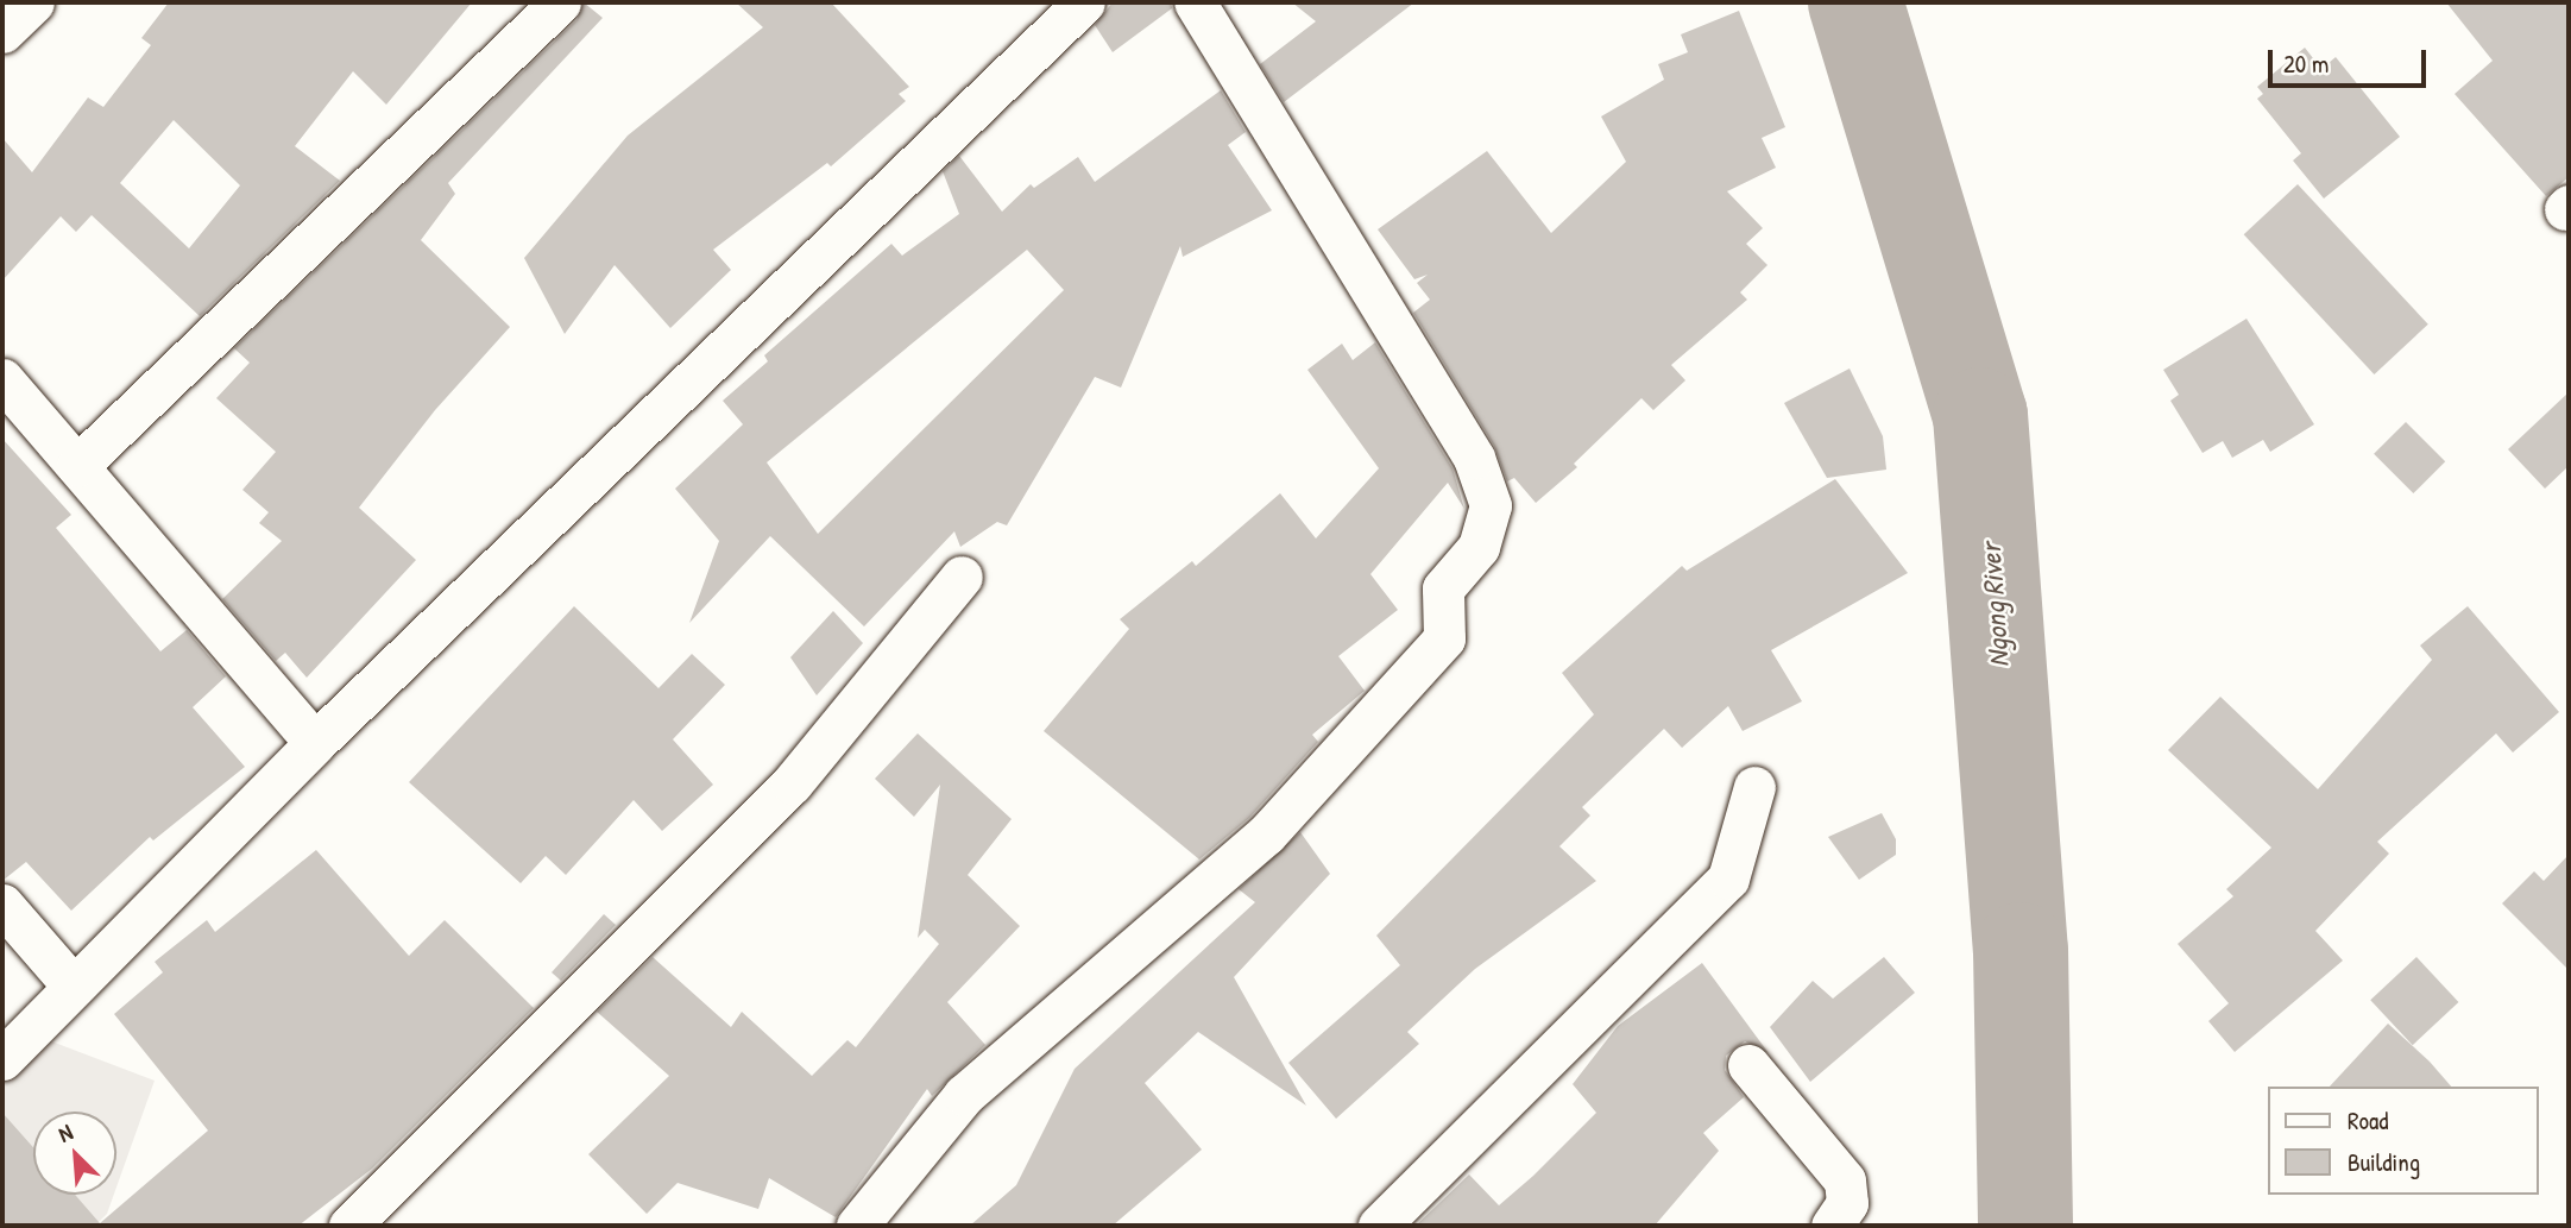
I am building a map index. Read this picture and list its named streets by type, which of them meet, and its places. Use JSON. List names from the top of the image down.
{
  "water": ["Ngong River"],
  "legend": ["Road", "Building"],
  "scale_bar": "20 m",
  "north": "top left"
}
